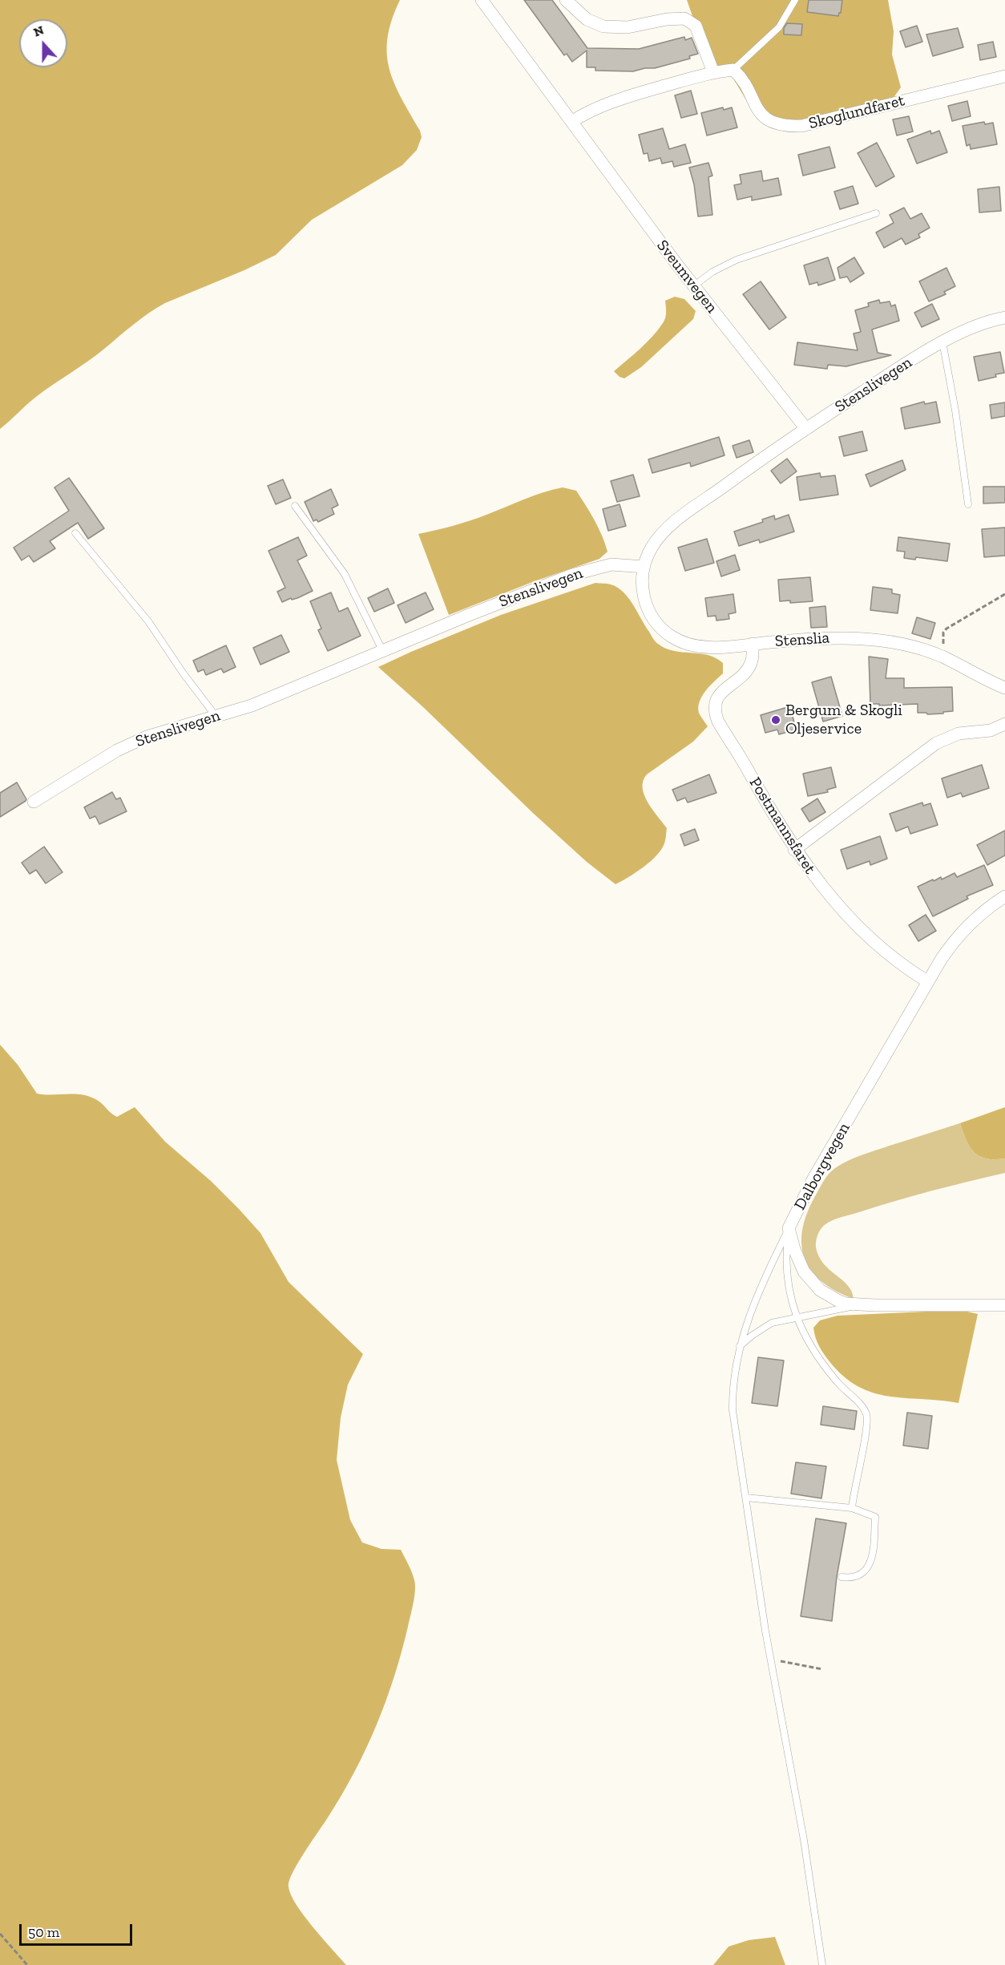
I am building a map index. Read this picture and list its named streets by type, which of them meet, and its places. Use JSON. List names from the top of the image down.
{
  "streets": {
    "street": [
      "Skoglundfaret",
      "Sveumvegen",
      "Stenslivegen",
      "Stenslia",
      "Postmannsfaret",
      "Dalborgvegen"
    ]
  },
  "crossings": [
    ["Sveumvegen", "Stenslivegen"],
    ["Stenslivegen", "Stenslia"],
    ["Stenslia", "Postmannsfaret"],
    ["Postmannsfaret", "Dalborgvegen"]
  ],
  "places": ["Bergum & Skogli Oljeservice"],
  "scale_bar": "50 m",
  "north": "top"
}
